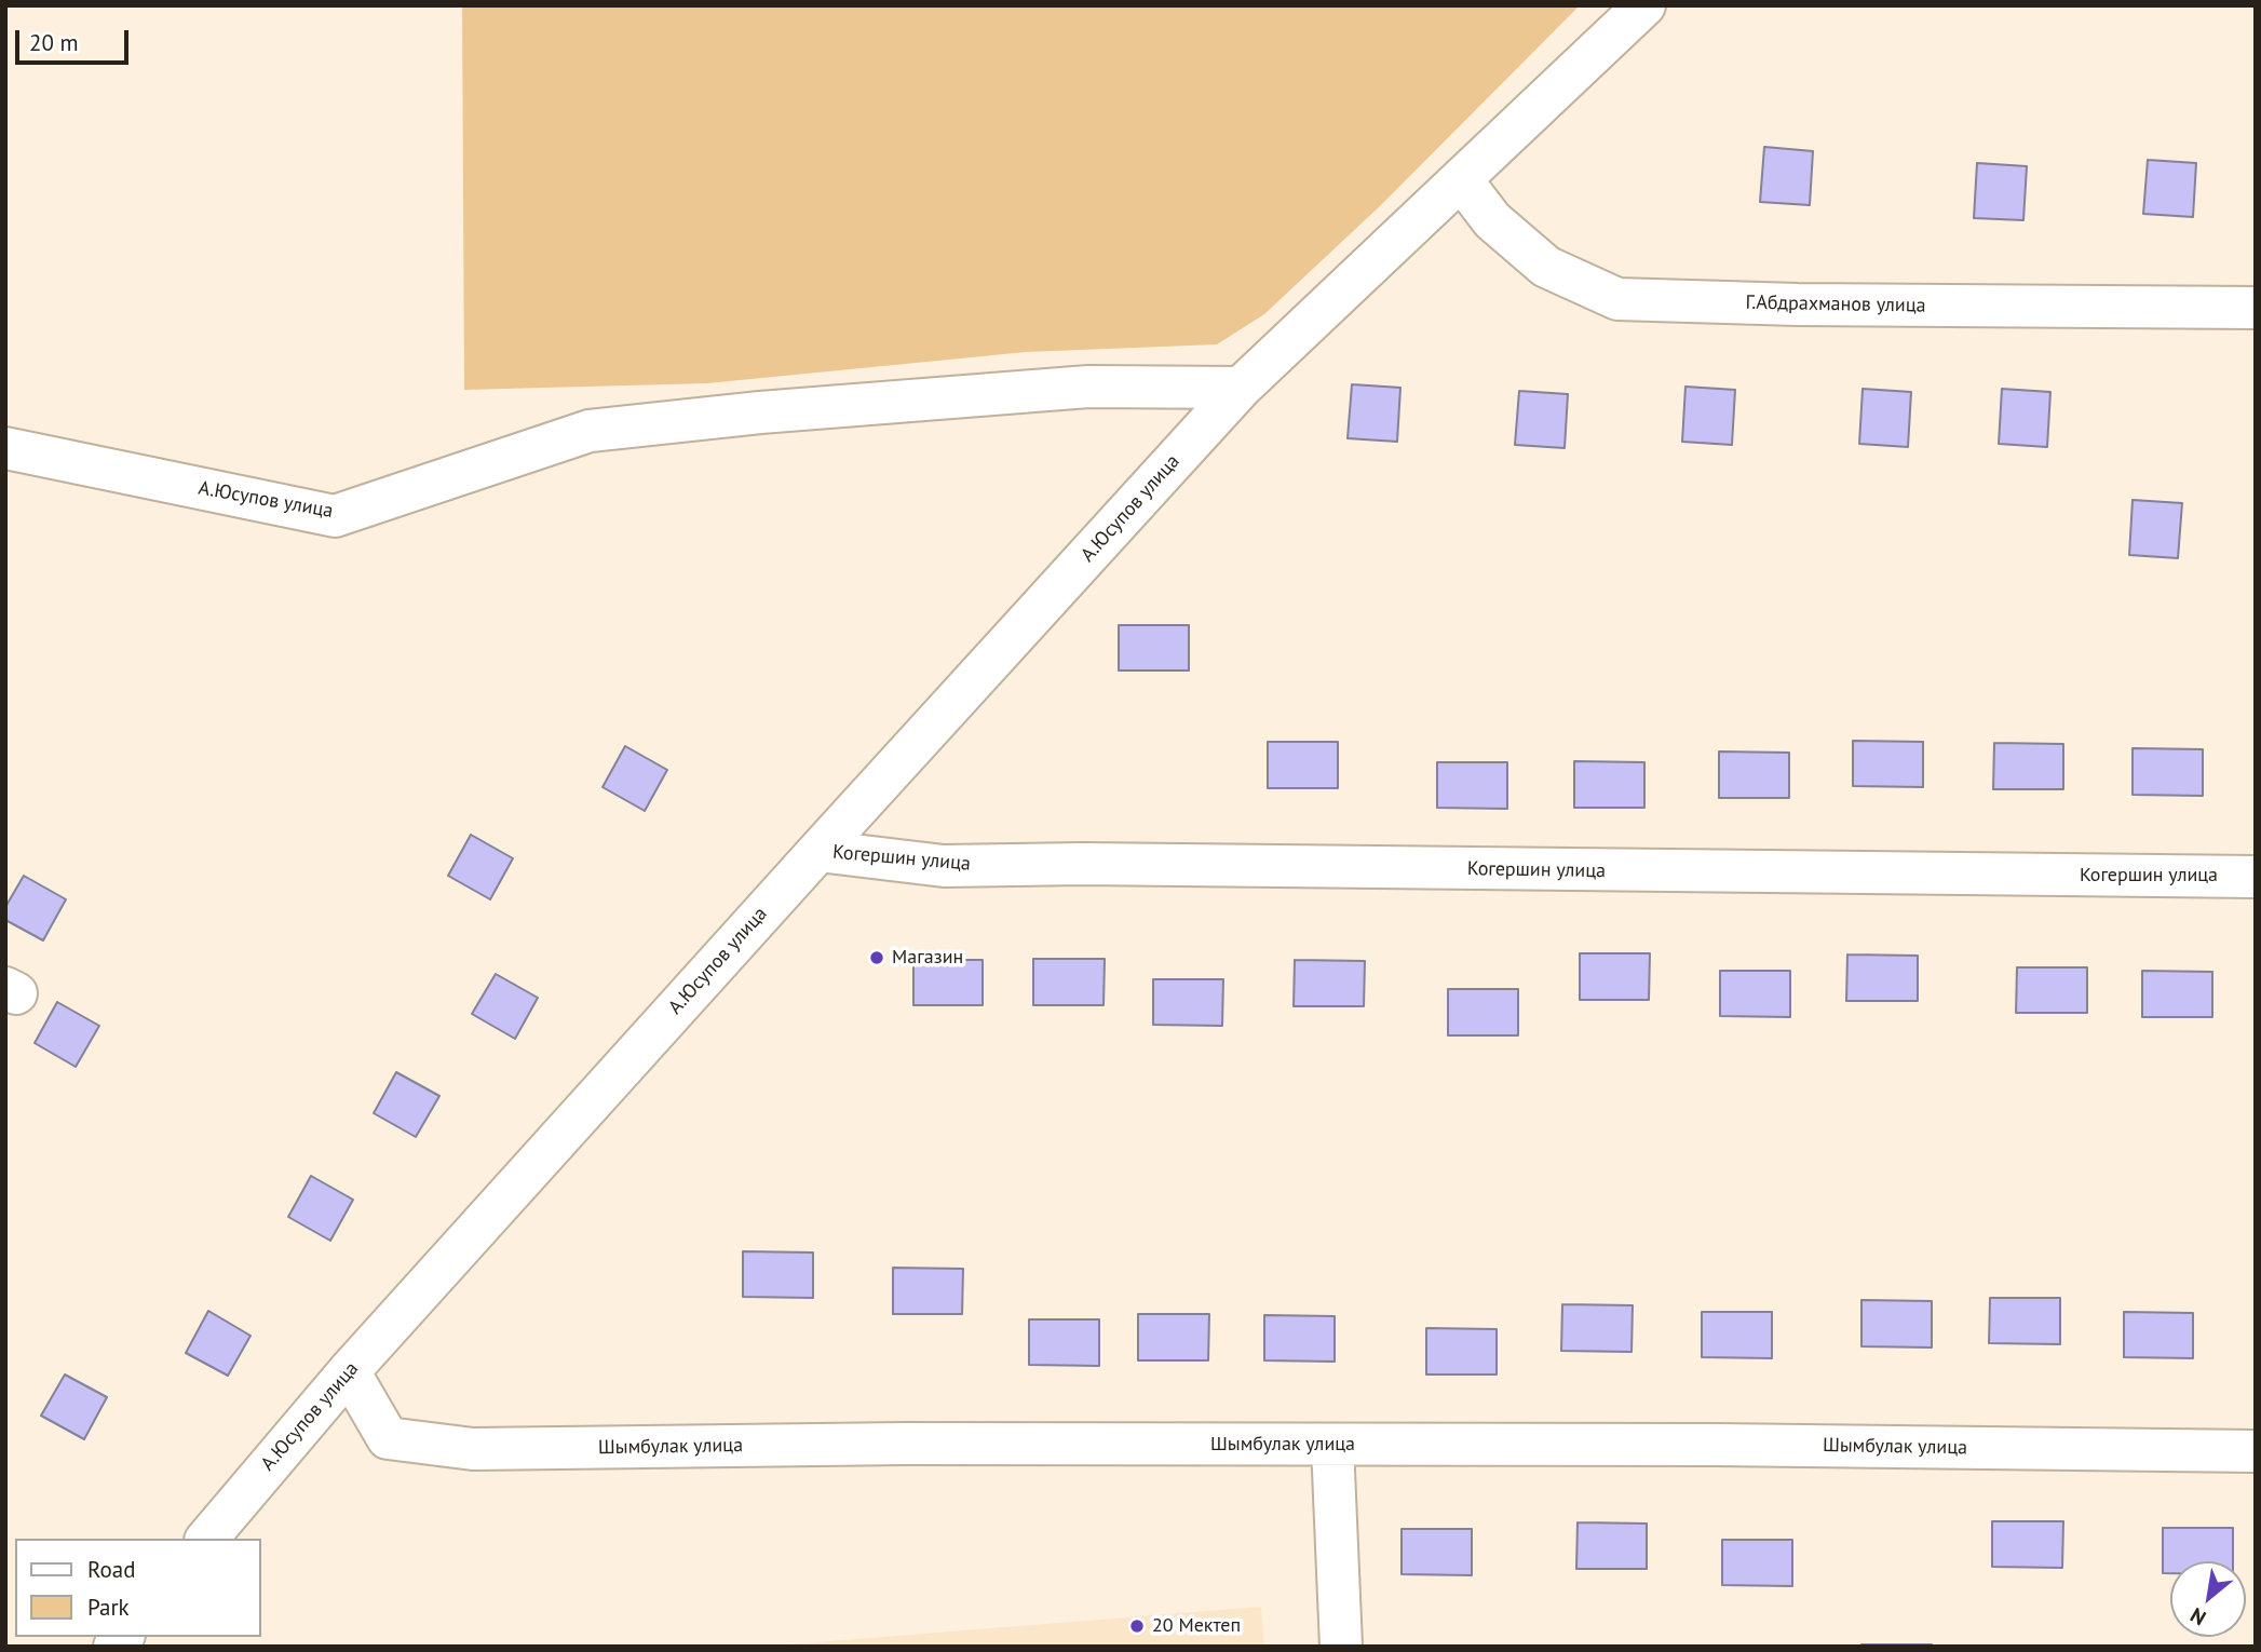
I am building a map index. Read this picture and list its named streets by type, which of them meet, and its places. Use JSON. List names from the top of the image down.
{
  "streets": {
    "street": [
      "Г.Абдрахманов улица",
      "А.Юсупов улица",
      "Когершин улица",
      "Шымбулак улица"
    ]
  },
  "crossings": [
    ["Г.Абдрахманов улица", "А.Юсупов улица"],
    ["А.Юсупов улица", "Когершин улица"],
    ["А.Юсупов улица", "Шымбулак улица"]
  ],
  "places": ["Магазин", "20 Мектеп"],
  "legend": ["Road", "Park"],
  "scale_bar": "20 m",
  "north": "bottom left"
}
